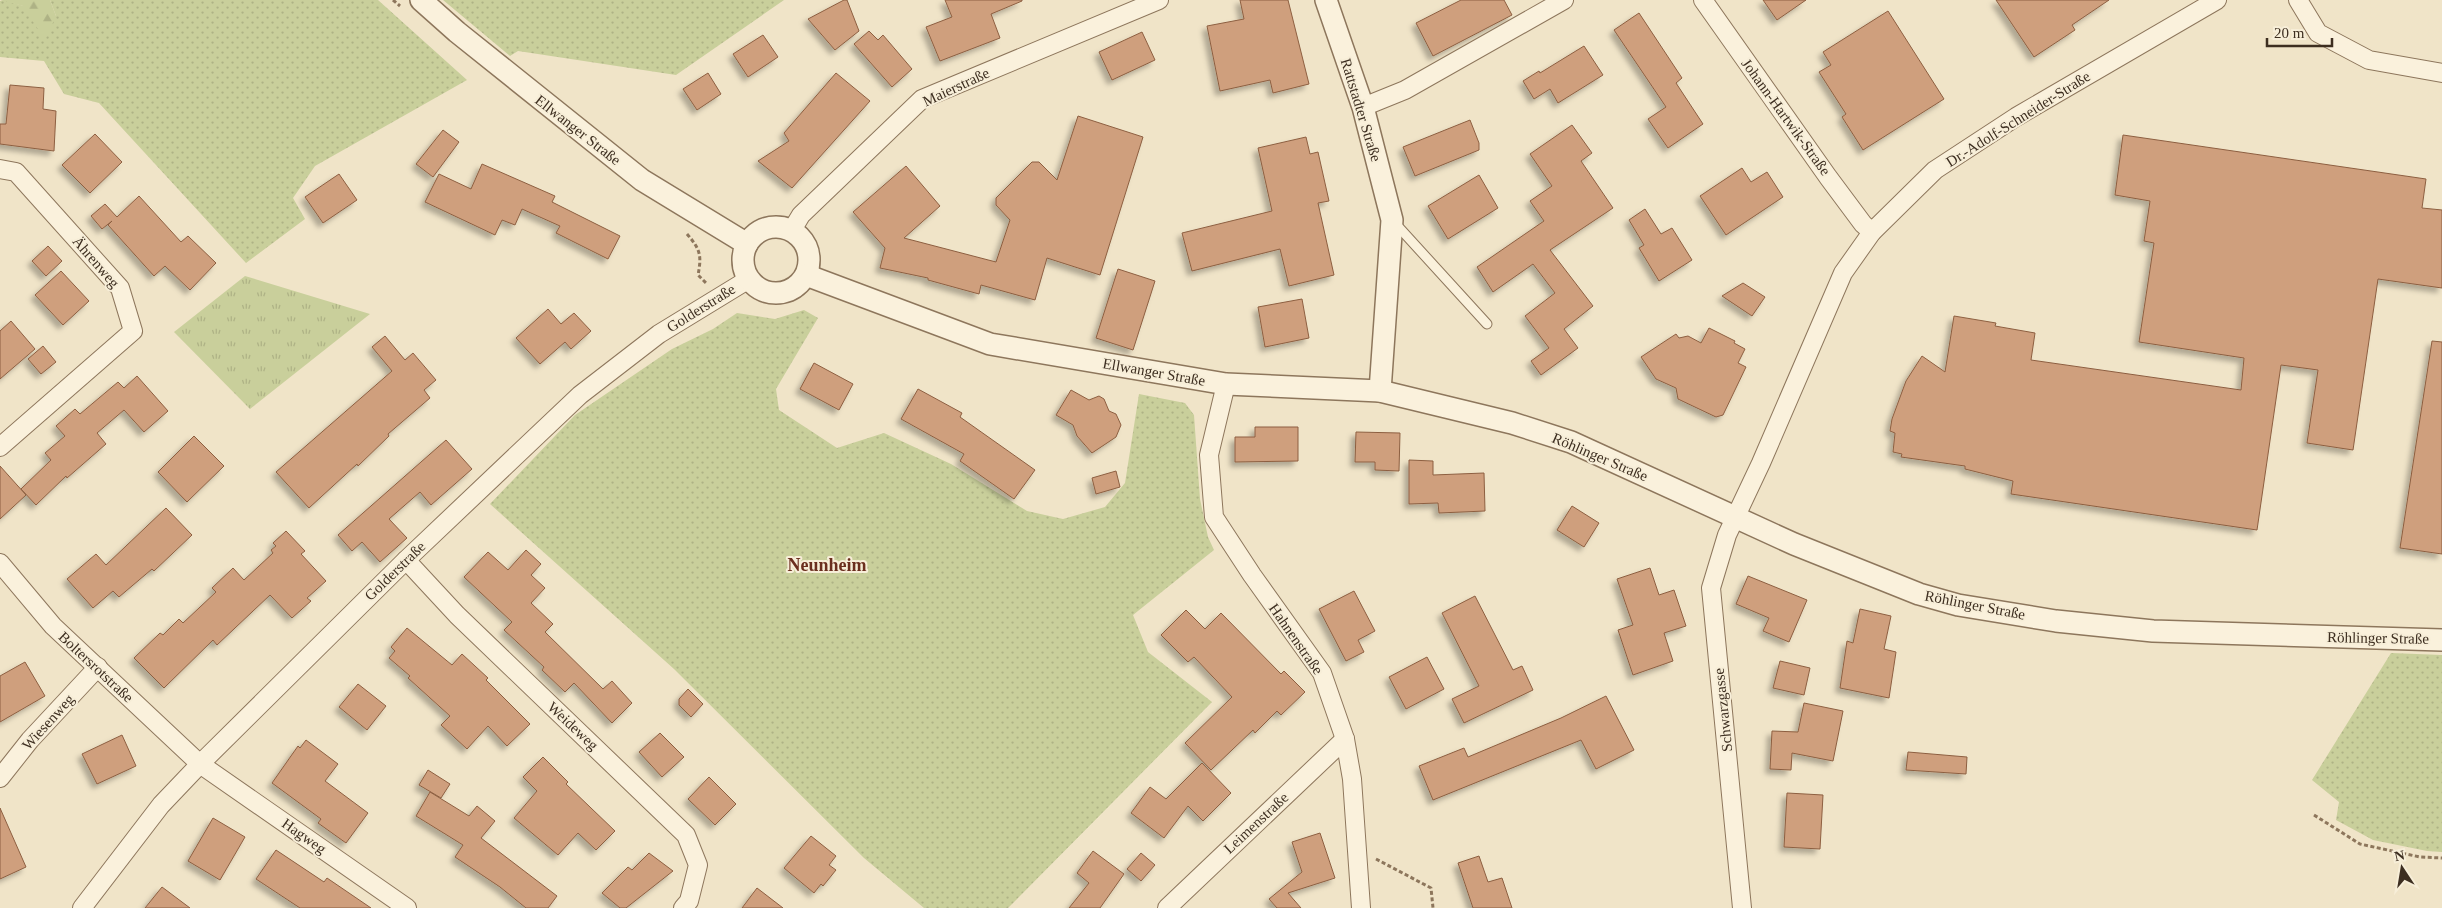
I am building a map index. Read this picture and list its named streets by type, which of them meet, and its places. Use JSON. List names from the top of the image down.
{
  "streets": {
    "street": [
      "Maierstraße",
      "Rattstadter Straße",
      "Johann-Hartwik-Straße",
      "Dr.-Adolf-Schneider-Straße",
      "Ellwanger Straße",
      "Ährenweg",
      "Golderstraße",
      "Röhlinger Straße",
      "Hahnenstraße",
      "Boltersrotstraße",
      "Schwarzgasse",
      "Wiesenweg",
      "Weideweg",
      "Leimenstraße",
      "Hagweg"
    ]
  },
  "crossings": [
    ["Maierstraße", "Ellwanger Straße"],
    ["Maierstraße", "Golderstraße"],
    ["Rattstadter Straße", "Ellwanger Straße"],
    ["Johann-Hartwik-Straße", "Dr.-Adolf-Schneider-Straße"],
    ["Dr.-Adolf-Schneider-Straße", "Röhlinger Straße"],
    ["Dr.-Adolf-Schneider-Straße", "Schwarzgasse"],
    ["Ellwanger Straße", "Golderstraße"],
    ["Ellwanger Straße", "Röhlinger Straße"],
    ["Ellwanger Straße", "Hahnenstraße"],
    ["Golderstraße", "Boltersrotstraße"],
    ["Golderstraße", "Weideweg"],
    ["Golderstraße", "Hagweg"],
    ["Röhlinger Straße", "Schwarzgasse"],
    ["Hahnenstraße", "Leimenstraße"],
    ["Boltersrotstraße", "Wiesenweg"],
    ["Boltersrotstraße", "Hagweg"]
  ],
  "districts": ["Neunheim"],
  "scale_bar": "20 m",
  "north": "top"
}
